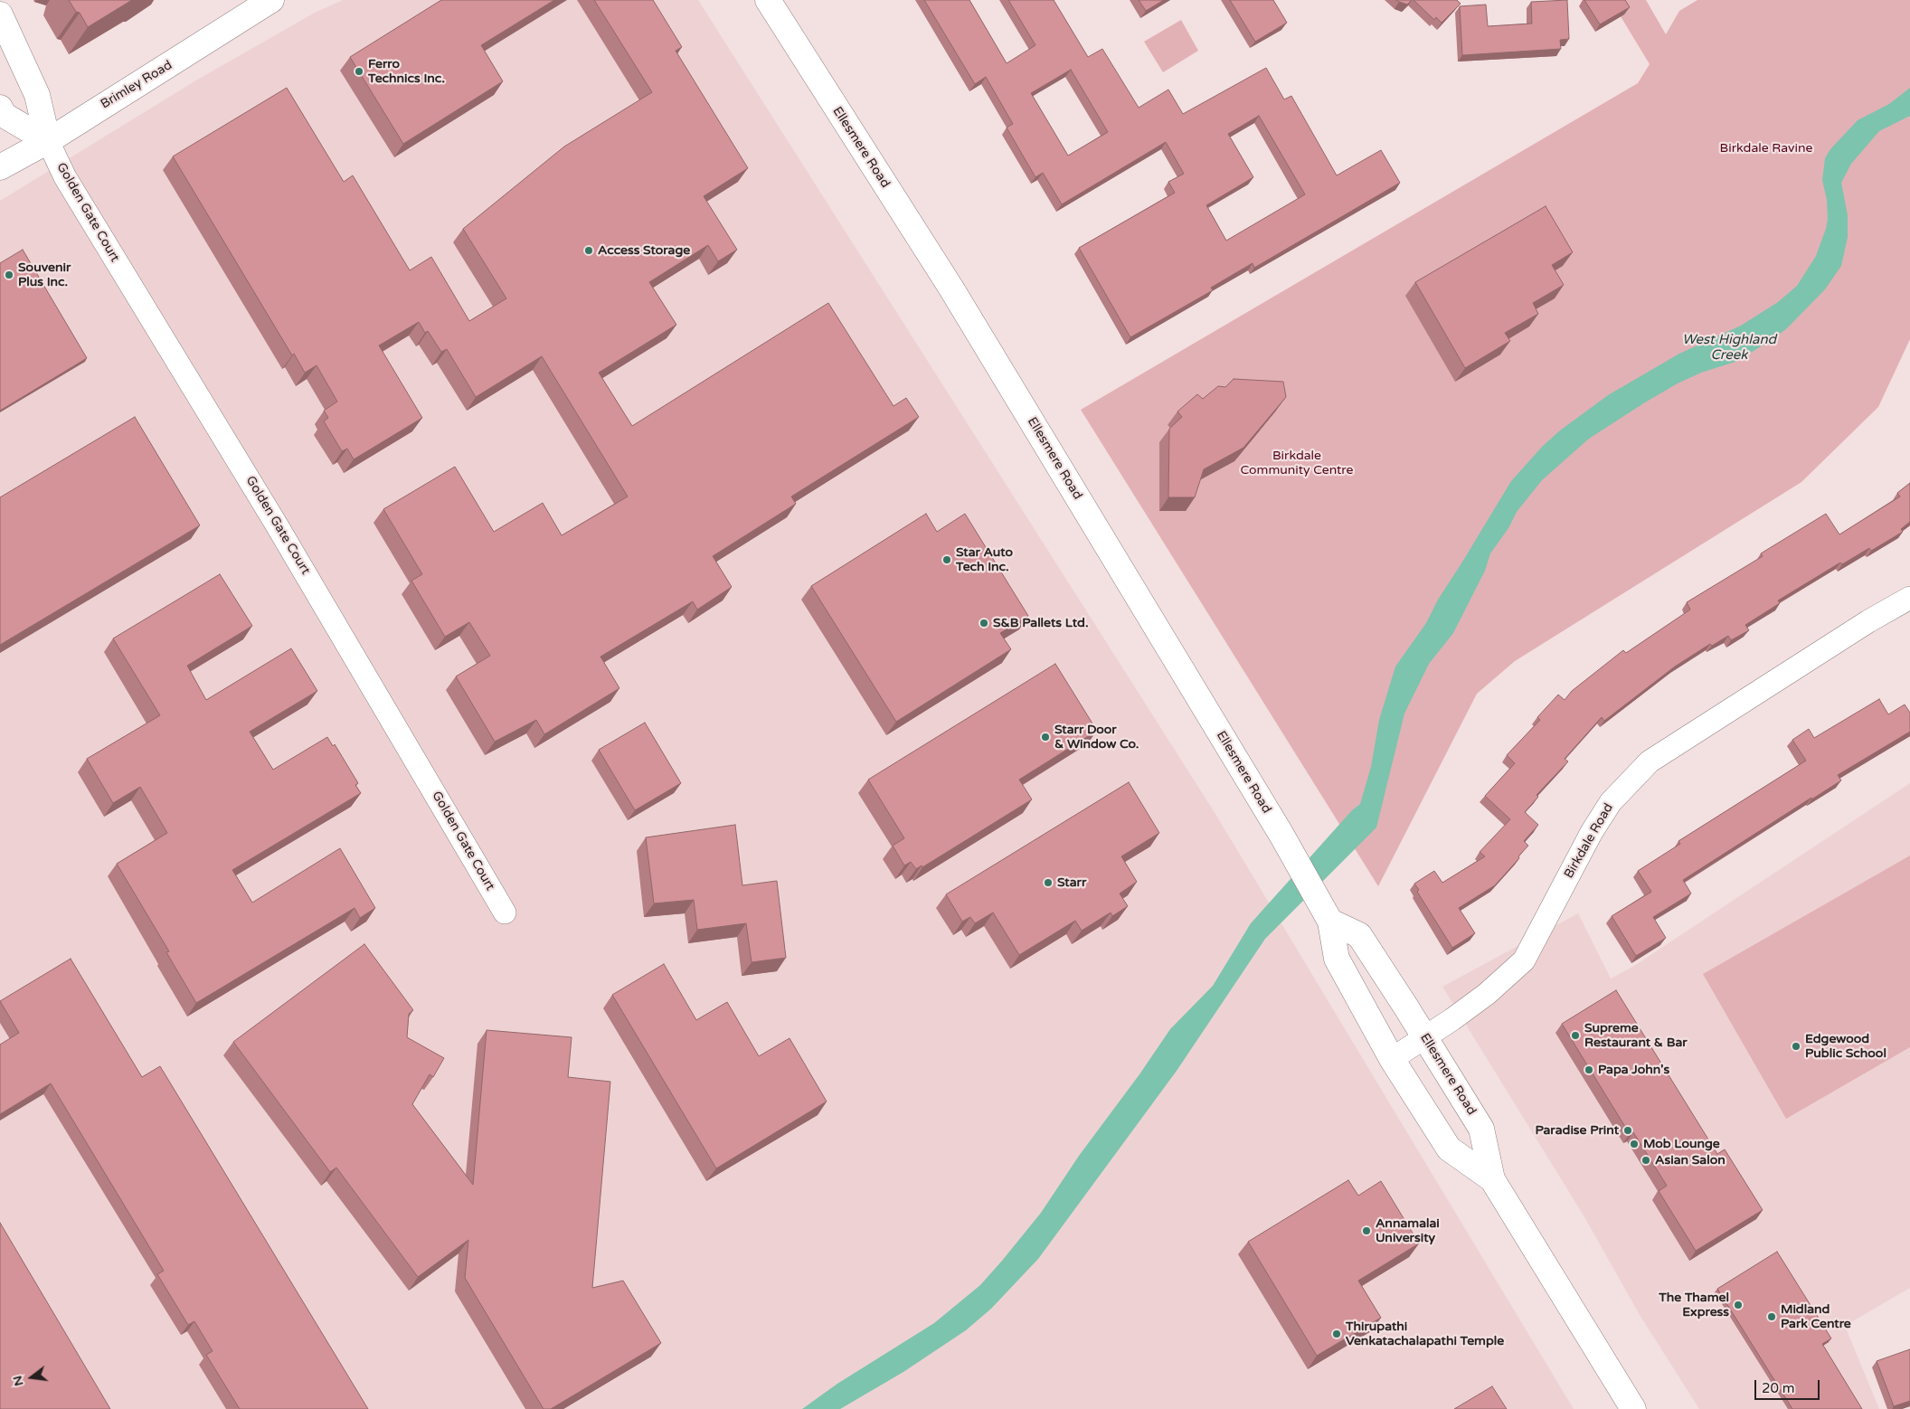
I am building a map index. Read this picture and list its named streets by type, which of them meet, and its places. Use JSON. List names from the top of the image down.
{
  "streets": {
    "main road": ["Brimley Road", "Ellesmere Road"],
    "street": ["Golden Gate Court", "Birkdale Road"]
  },
  "crossings": [
    ["Brimley Road", "Golden Gate Court"],
    ["Ellesmere Road", "Birkdale Road"]
  ],
  "water": ["West Highland Creek"],
  "parks": ["Birkdale Ravine", "Birkdale Community Centre"],
  "places": [
    "Ferro Technics Inc.",
    "Access Storage",
    "Souvenir Plus Inc.",
    "Star Auto Tech Inc.",
    "S&B Pallets Ltd.",
    "Starr Door & Window Co.",
    "Starr",
    "Supreme Restaurant & Bar",
    "Edgewood Public School",
    "Papa John's",
    "Paradise Print",
    "Mob Lounge",
    "Asian Salon",
    "Annamalai University",
    "The Thamel Express",
    "Midland Park Centre",
    "Thirupathi Venkatachalapathi Temple"
  ],
  "scale_bar": "20 m",
  "north": "left"
}
